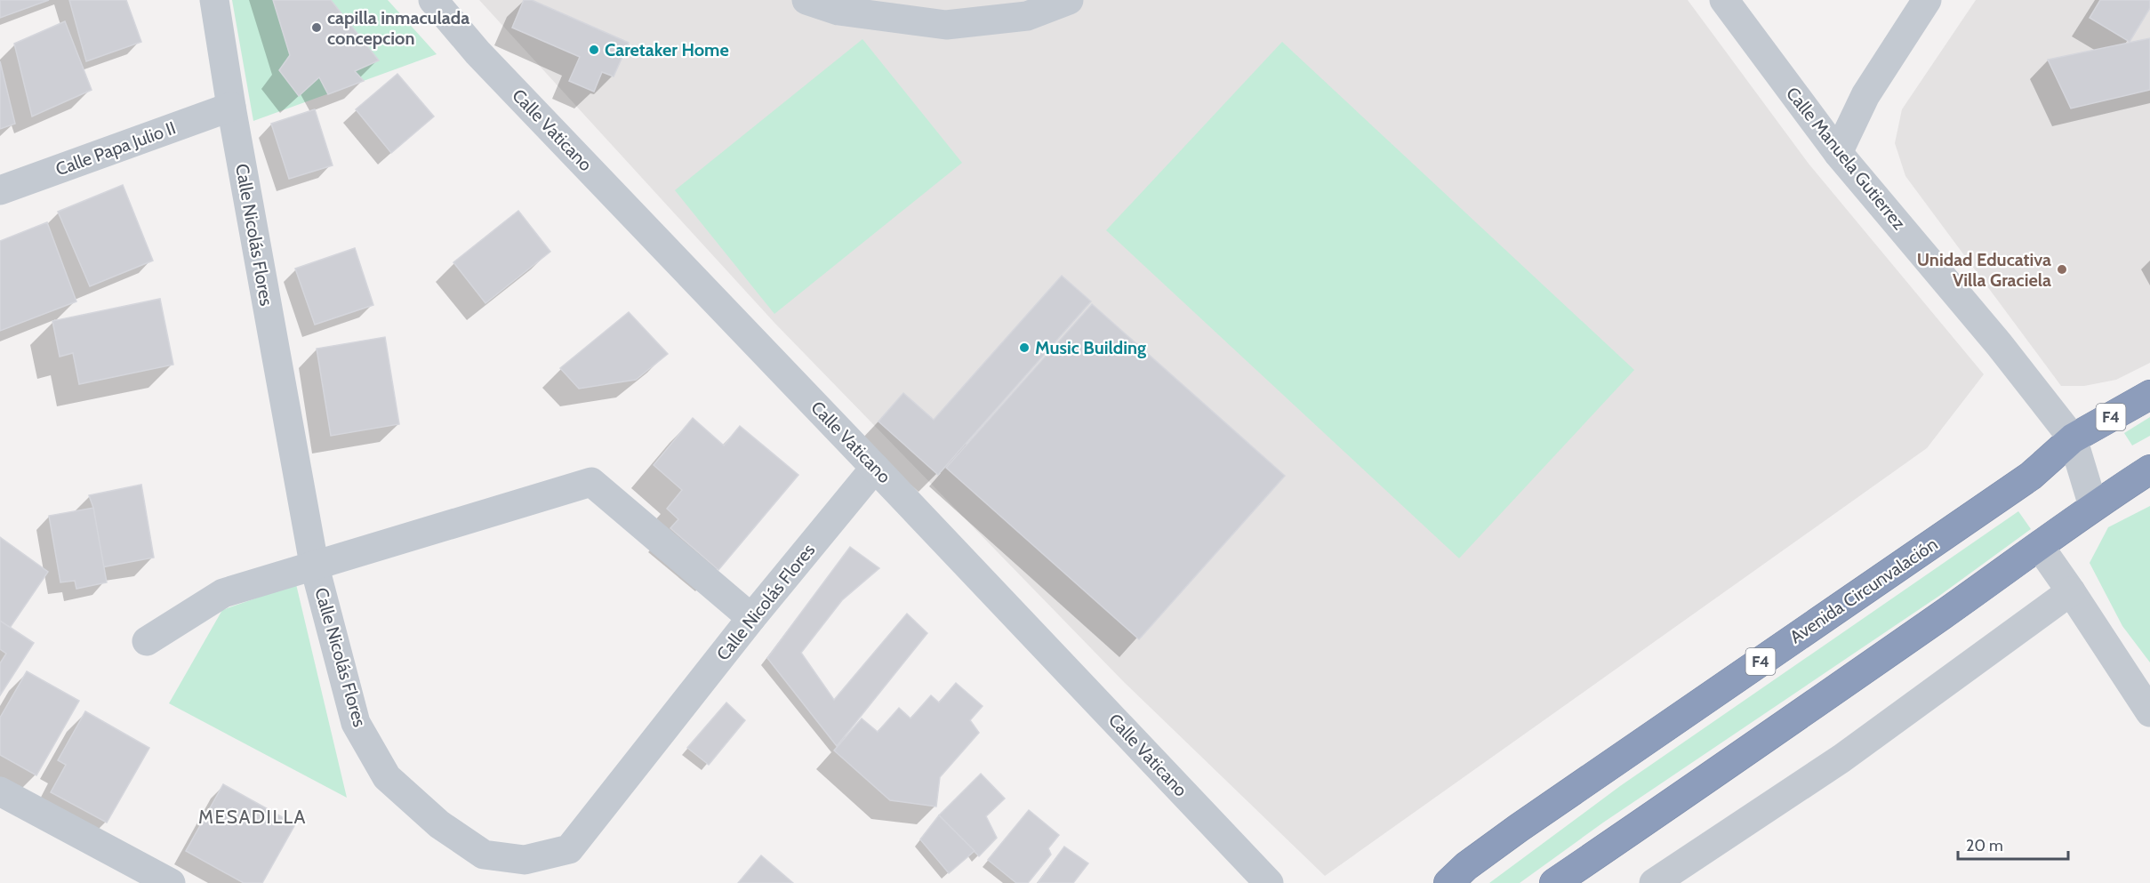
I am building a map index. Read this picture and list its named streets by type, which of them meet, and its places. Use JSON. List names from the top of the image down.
{
  "streets": {
    "highway": ["F4", "Avenida Circunvalación"],
    "street": [
      "Calle Vaticano",
      "Calle Papa Julio II",
      "Calle Manuela Gutierrez",
      "Calle Nicolás Flores"
    ]
  },
  "crossings": [
    ["Calle Vaticano", "Calle Nicolás Flores"],
    ["Calle Papa Julio II", "Calle Nicolás Flores"],
    ["Calle Manuela Gutierrez", "Avenida Circunvalación"]
  ],
  "districts": ["MESADILLA"],
  "places": [
    "capilla inmaculada concepcion",
    "Caretaker Home",
    "Unidad Educativa Villa Graciela",
    "Music Building"
  ],
  "scale_bar": "20 m"
}
